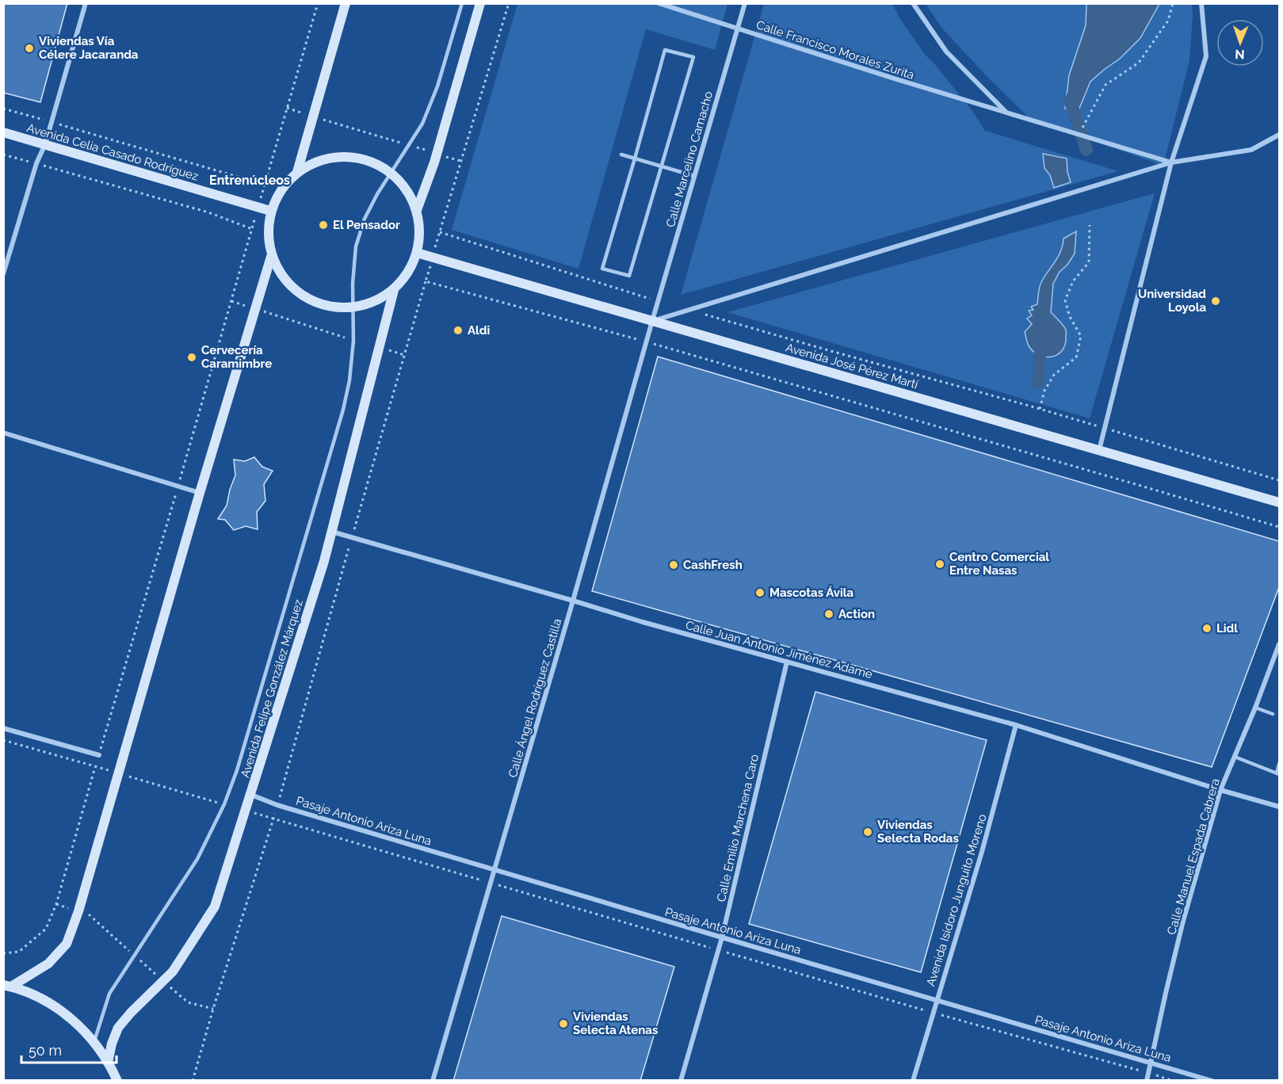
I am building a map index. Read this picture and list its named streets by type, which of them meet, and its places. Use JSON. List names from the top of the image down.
{
  "streets": {
    "main road": ["Avenida Celia Casado Rodríguez", "Avenida José Pérez Martí", "Avenida Felipe González Márquez"],
    "street": [
      "Calle Francisco Morales Zurita",
      "Calle Marcelino Camacho",
      "Calle Juan Antonio Jiménez Adame",
      "Calle Ángel Rodríguez Castilla",
      "Pasaje Antonio Ariza Luna",
      "Calle Emilio Marchena Caro",
      "Calle Manuel Espada Cabrera",
      "Avenida Isidoro Junguito Moreno"
    ]
  },
  "crossings": [
    ["Calle Francisco Morales Zurita", "Calle Marcelino Camacho"],
    ["Calle Marcelino Camacho", "Avenida José Pérez Martí"],
    ["Calle Marcelino Camacho", "Calle Ángel Rodríguez Castilla"],
    ["Avenida José Pérez Martí", "Calle Ángel Rodríguez Castilla"],
    ["Calle Juan Antonio Jiménez Adame", "Avenida Felipe González Márquez"],
    ["Calle Juan Antonio Jiménez Adame", "Calle Ángel Rodríguez Castilla"],
    ["Calle Juan Antonio Jiménez Adame", "Calle Emilio Marchena Caro"],
    ["Calle Juan Antonio Jiménez Adame", "Calle Manuel Espada Cabrera"],
    ["Calle Juan Antonio Jiménez Adame", "Avenida Isidoro Junguito Moreno"],
    ["Avenida Felipe González Márquez", "Pasaje Antonio Ariza Luna"],
    ["Calle Ángel Rodríguez Castilla", "Pasaje Antonio Ariza Luna"],
    ["Pasaje Antonio Ariza Luna", "Calle Emilio Marchena Caro"],
    ["Pasaje Antonio Ariza Luna", "Calle Manuel Espada Cabrera"],
    ["Pasaje Antonio Ariza Luna", "Avenida Isidoro Junguito Moreno"]
  ],
  "districts": ["Entrenúcleos"],
  "places": [
    "Viviendas Vía Célere Jacaranda",
    "El Pensador",
    "Universidad Loyola",
    "Aldi",
    "Cervecería Caramimbre",
    "Centro Comercial Entre Nasas",
    "CashFresh",
    "Mascotas Ávila",
    "Action",
    "Lidl",
    "Viviendas Selecta Rodas",
    "Viviendas Selecta Atenas"
  ],
  "scale_bar": "50 m",
  "north": "bottom"
}
